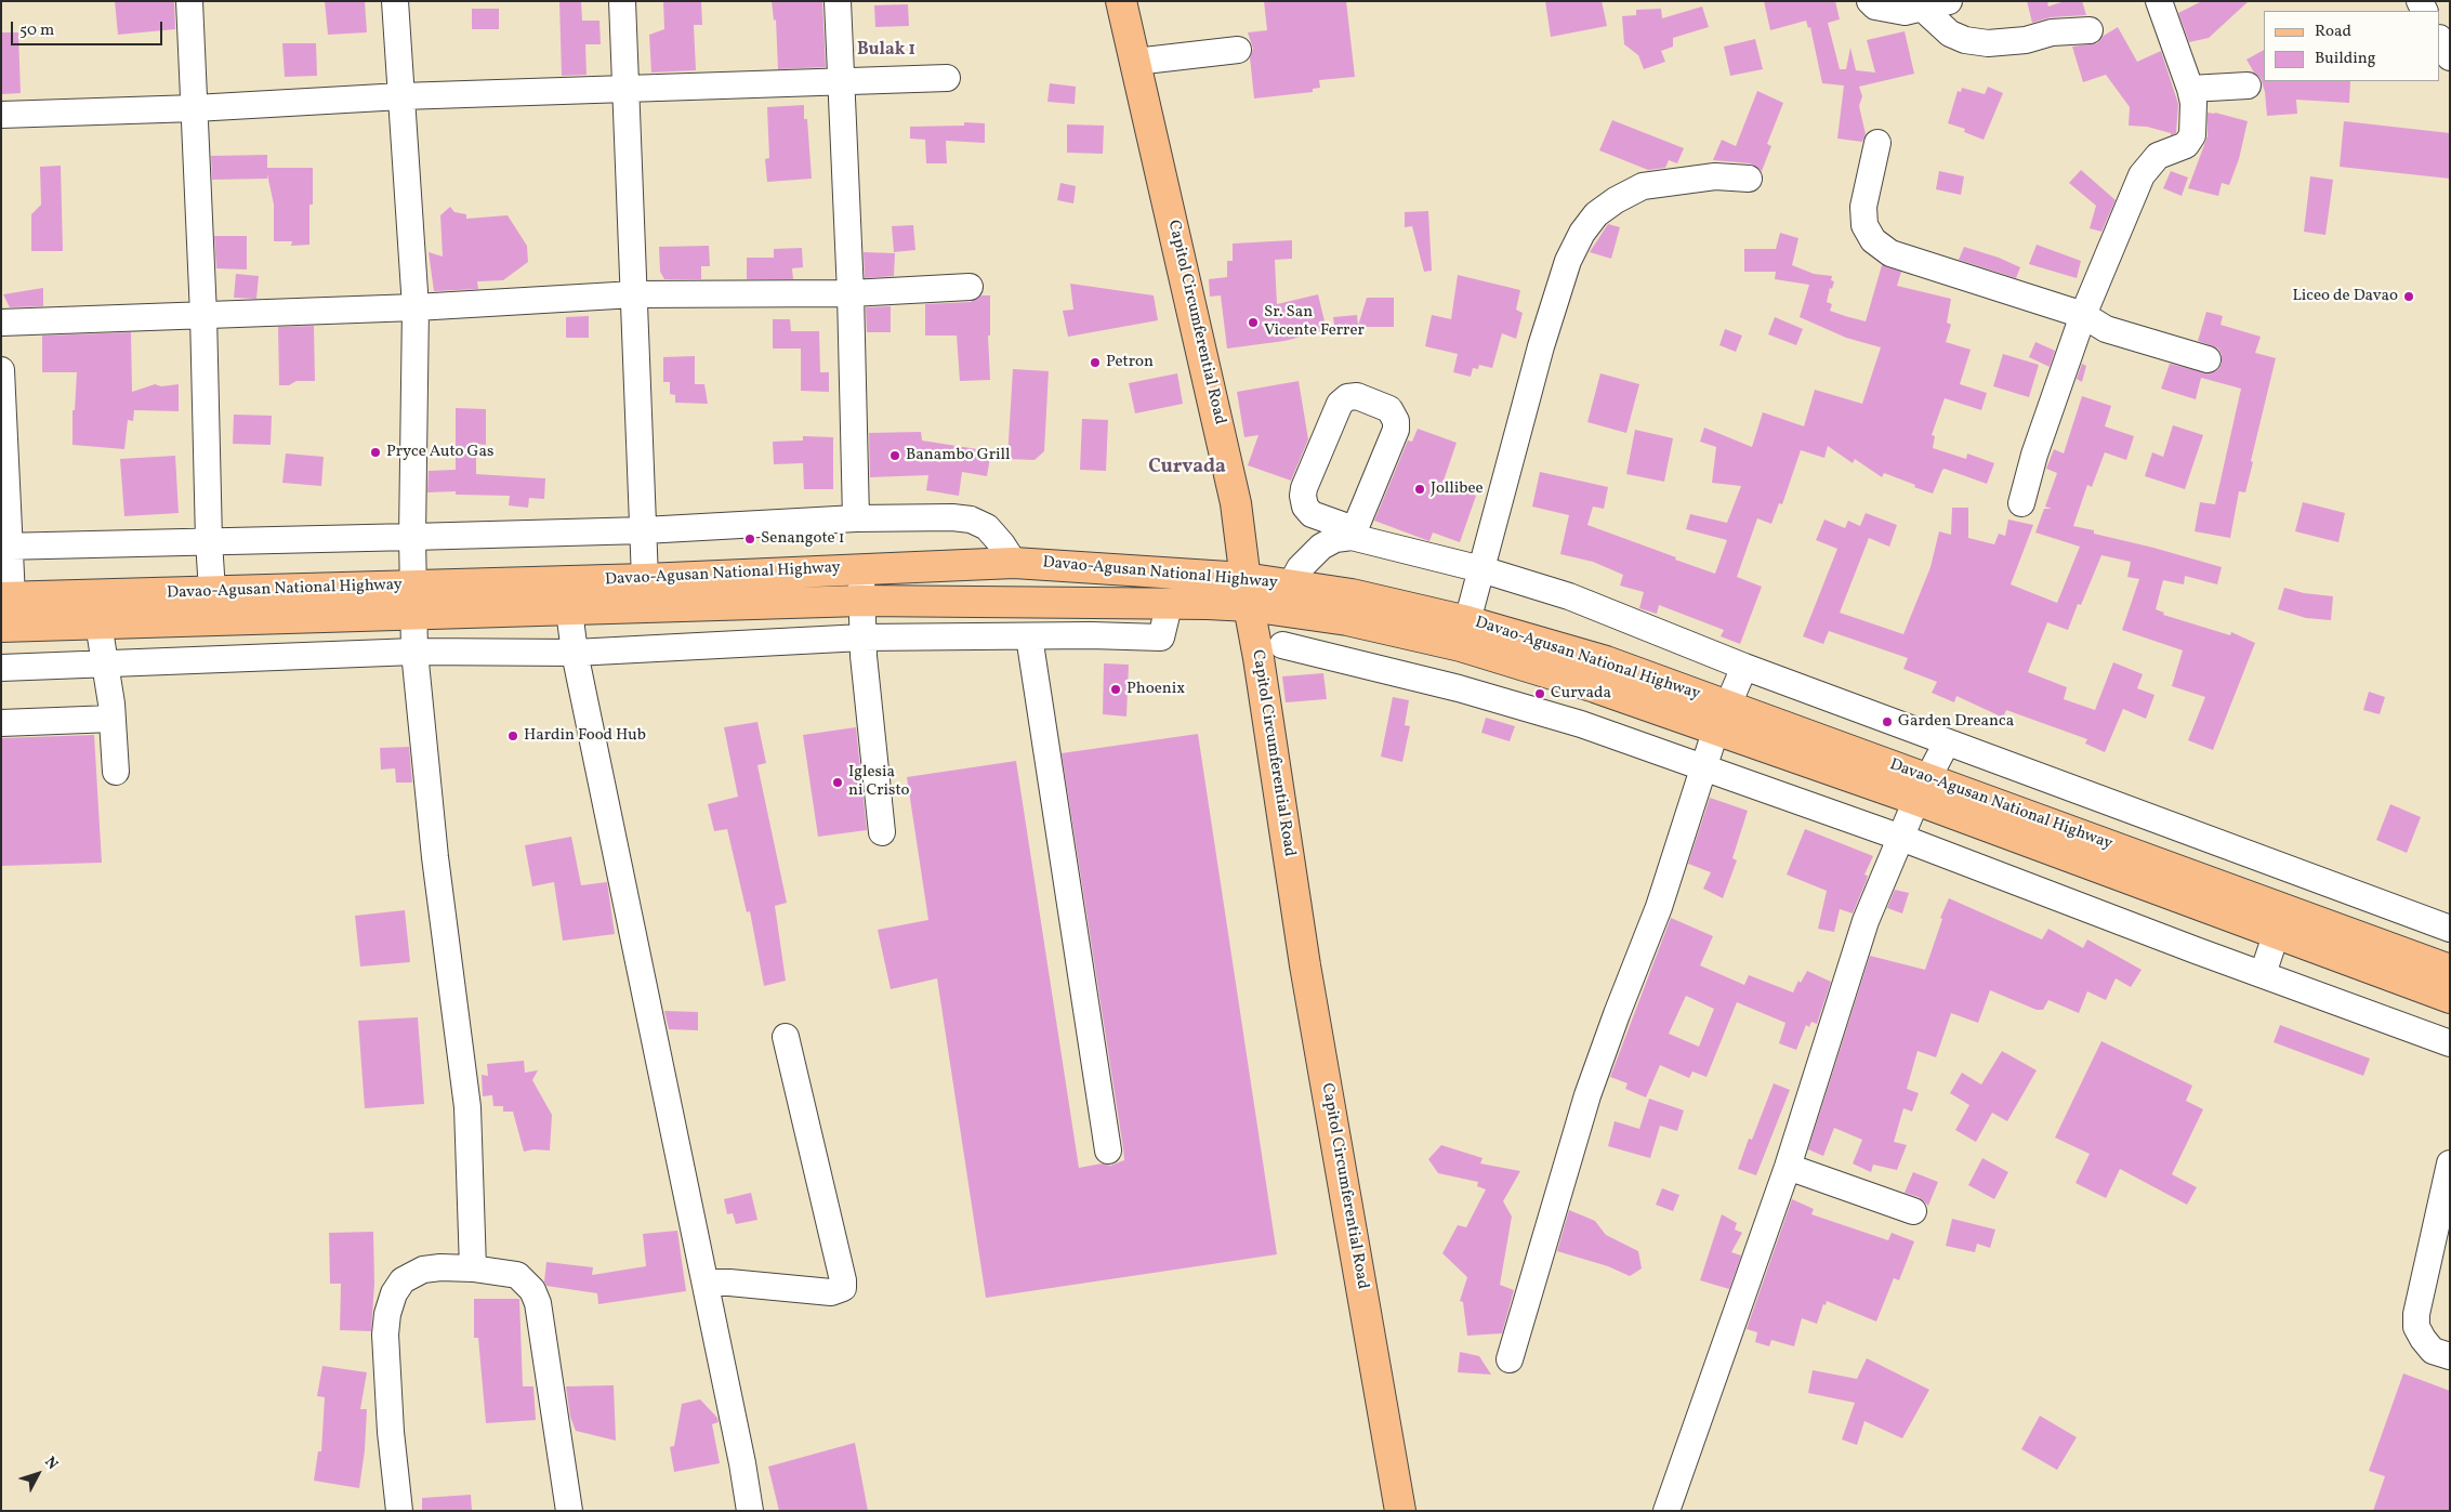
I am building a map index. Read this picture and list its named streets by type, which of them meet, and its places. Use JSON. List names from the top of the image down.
{
  "streets": {
    "main road": ["Capitol Circumferential Road", "Davao-Agusan National Highway"]
  },
  "crossings": [
    ["Capitol Circumferential Road", "Davao-Agusan National Highway"]
  ],
  "districts": ["Bulak 1", "Curvada"],
  "places": [
    "Liceo de Davao",
    "Sr. San Vicente Ferrer",
    "Petron",
    "Pryce Auto Gas",
    "Banambo Grill",
    "Jollibee",
    "Senangote 1",
    "Phoenix",
    "Curvada",
    "Garden Dreanca",
    "Hardin Food Hub",
    "Iglesia ni Cristo"
  ],
  "legend": ["Road", "Building"],
  "scale_bar": "50 m",
  "north": "top right"
}
